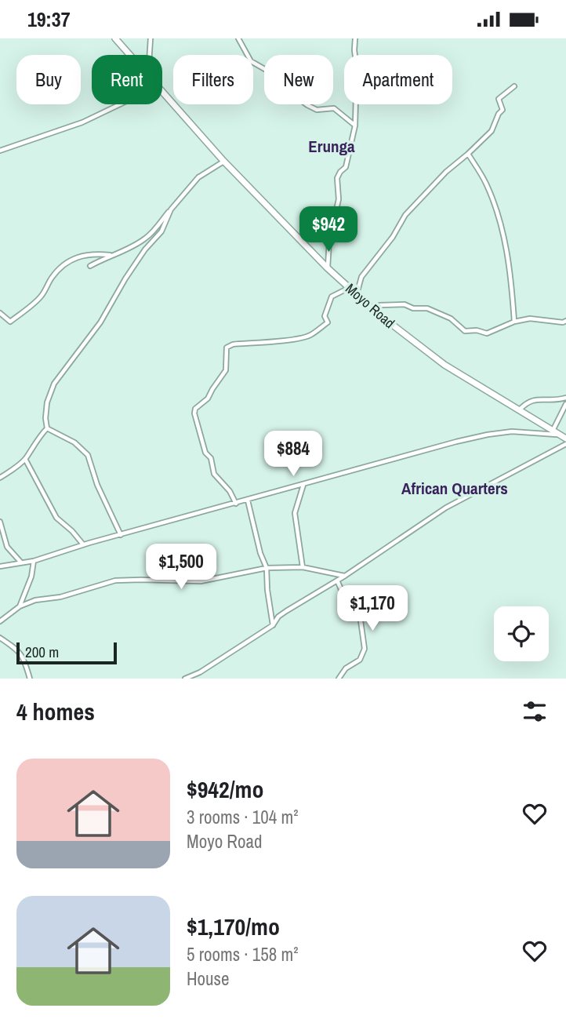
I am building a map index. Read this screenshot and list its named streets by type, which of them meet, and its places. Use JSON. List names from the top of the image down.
{
  "streets": {
    "main road": ["Moyo Road"]
  },
  "districts": ["Erunga", "African Quarters"],
  "scale_bar": "200 m",
  "page": {
    "status": "19:37",
    "chip": [
      "Buy",
      "Rent",
      "Filters",
      "New",
      "Apartment"
    ],
    "price": [
      "$942",
      "$884",
      "$1,500",
      "$1,170"
    ],
    "scale": "200 m",
    "heading": "4 homes",
    "list": [
      {
        "name": "$942/mo",
        "note": "3 rooms · 104 m² · Moyo Road"
      },
      {
        "name": "$1,170/mo",
        "note": "5 rooms · 158 m² · House"
      }
    ]
  }
}
